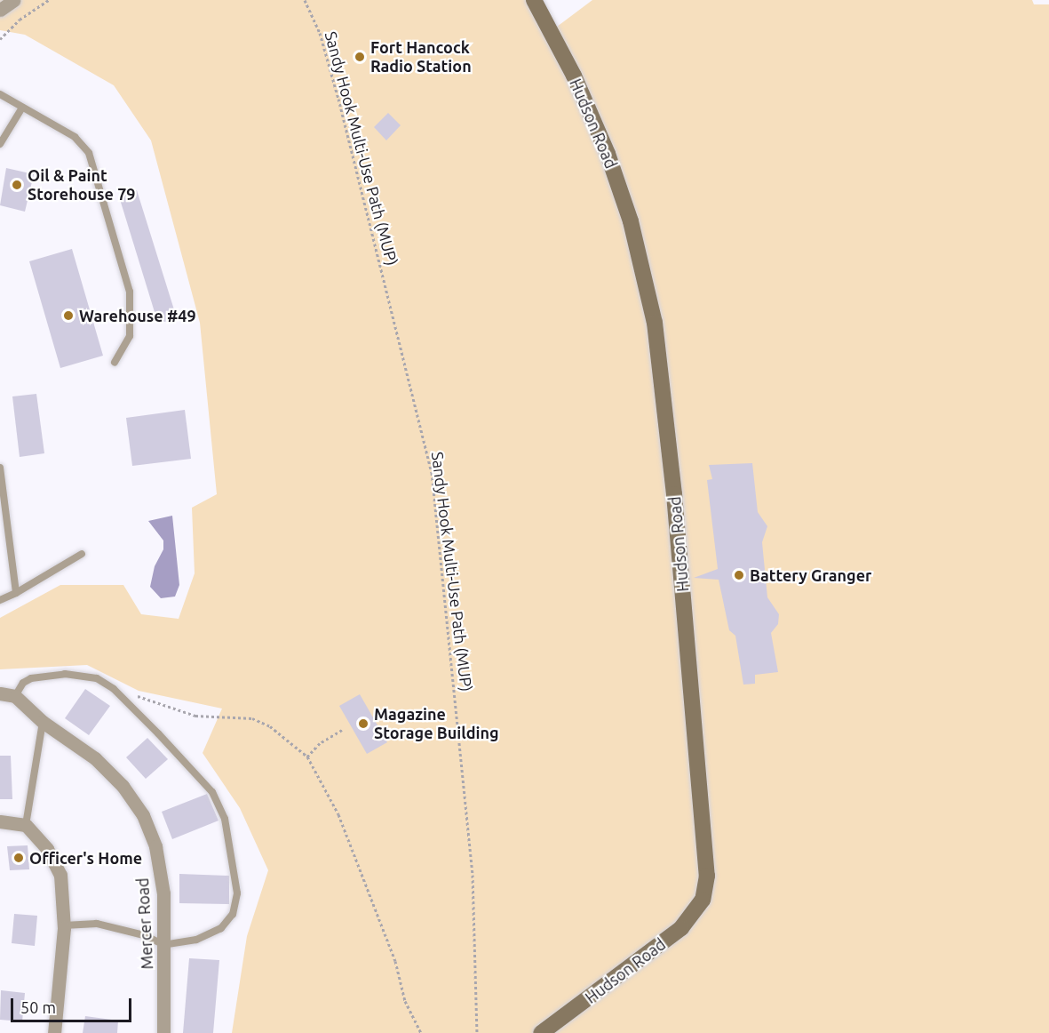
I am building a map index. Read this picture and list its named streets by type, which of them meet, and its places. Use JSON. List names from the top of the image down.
{
  "streets": {
    "street": ["Hudson Road", "Mercer Road"],
    "path": ["Sandy Hook Multi-Use Path (MUP)"]
  },
  "places": [
    "Fort Hancock Radio Station",
    "Oil & Paint Storehouse 79",
    "Warehouse #49",
    "Battery Granger",
    "Magazine Storage Building",
    "Officer's Home"
  ],
  "scale_bar": "50 m"
}
